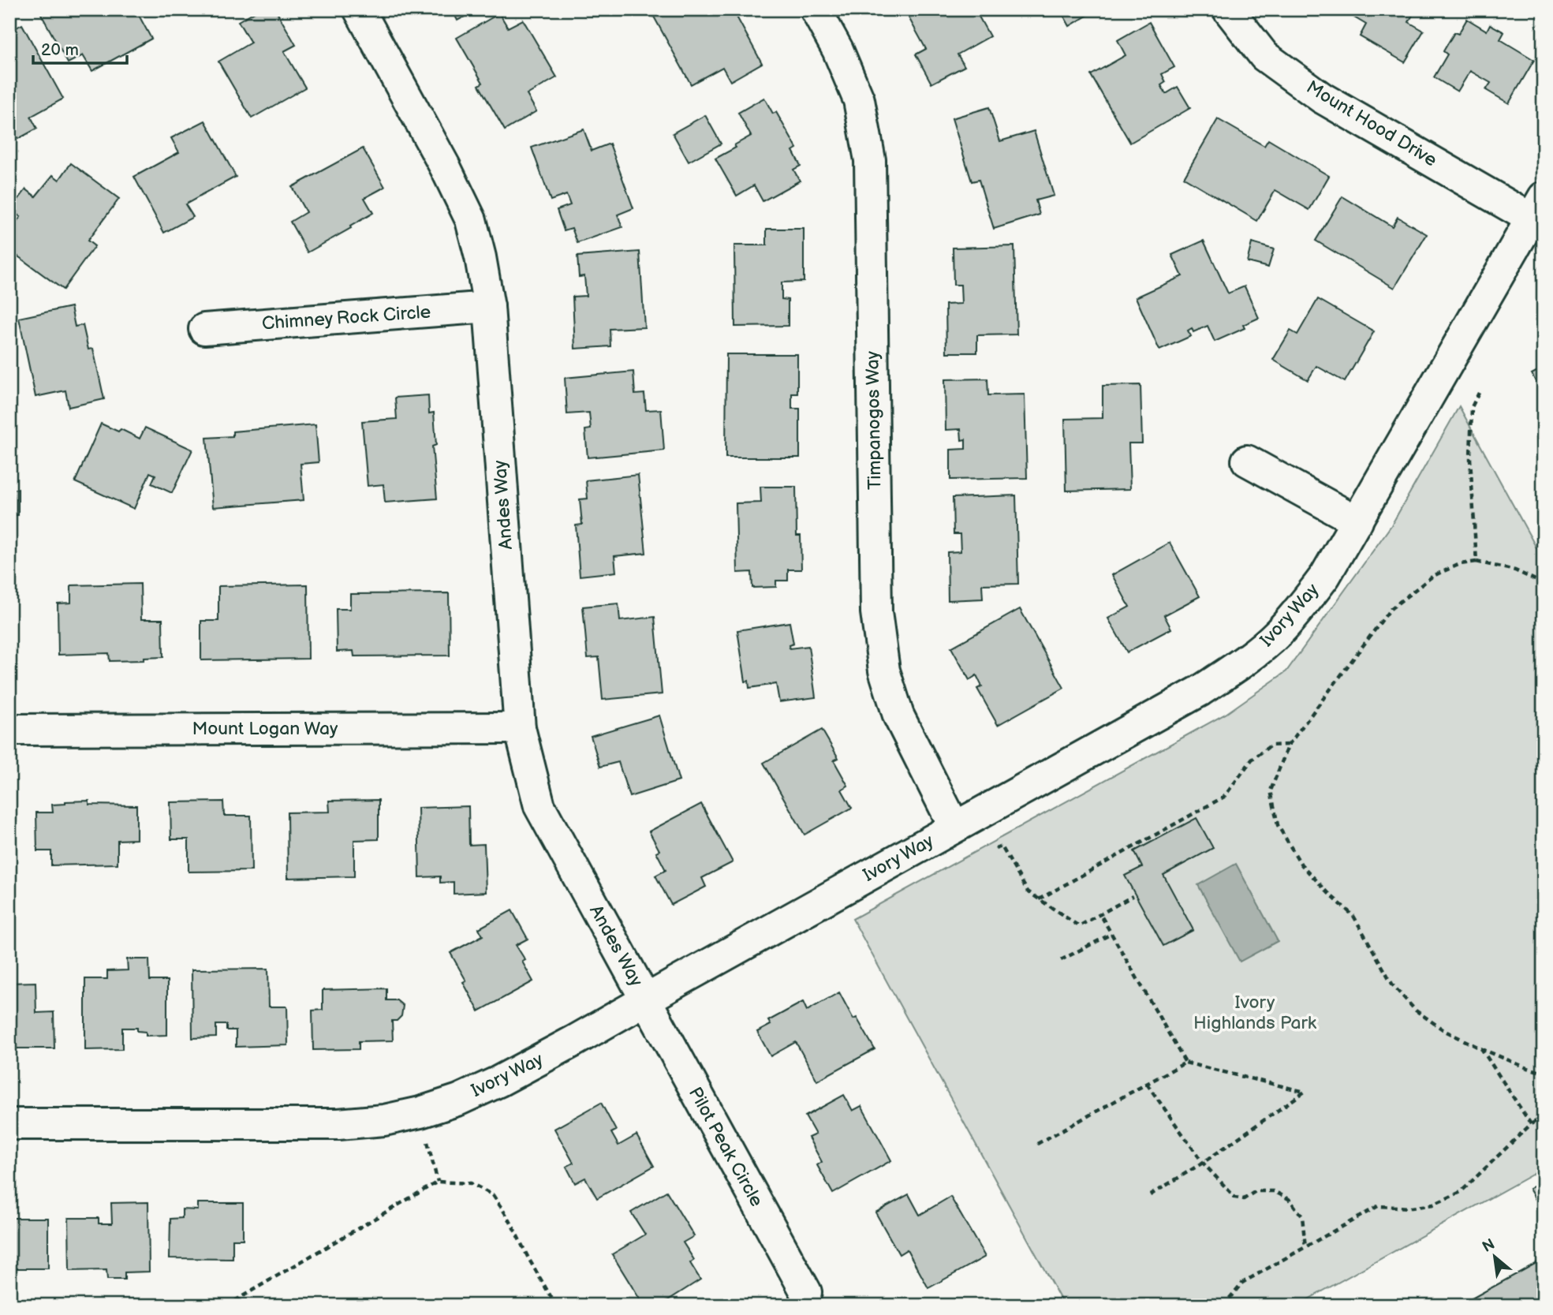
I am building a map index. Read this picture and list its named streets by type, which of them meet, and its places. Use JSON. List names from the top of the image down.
{
  "streets": {
    "street": [
      "Mount Hood Drive",
      "Chimney Rock Circle",
      "Timpanogos Way",
      "Andes Way",
      "Ivory Way",
      "Mount Logan Way",
      "Pilot Peak Circle"
    ]
  },
  "crossings": [
    ["Mount Hood Drive", "Ivory Way"],
    ["Chimney Rock Circle", "Andes Way"],
    ["Timpanogos Way", "Ivory Way"],
    ["Andes Way", "Ivory Way"],
    ["Andes Way", "Mount Logan Way"],
    ["Andes Way", "Pilot Peak Circle"],
    ["Ivory Way", "Pilot Peak Circle"]
  ],
  "parks": ["Ivory Highlands Park"],
  "scale_bar": "20 m",
  "north": "top left"
}
